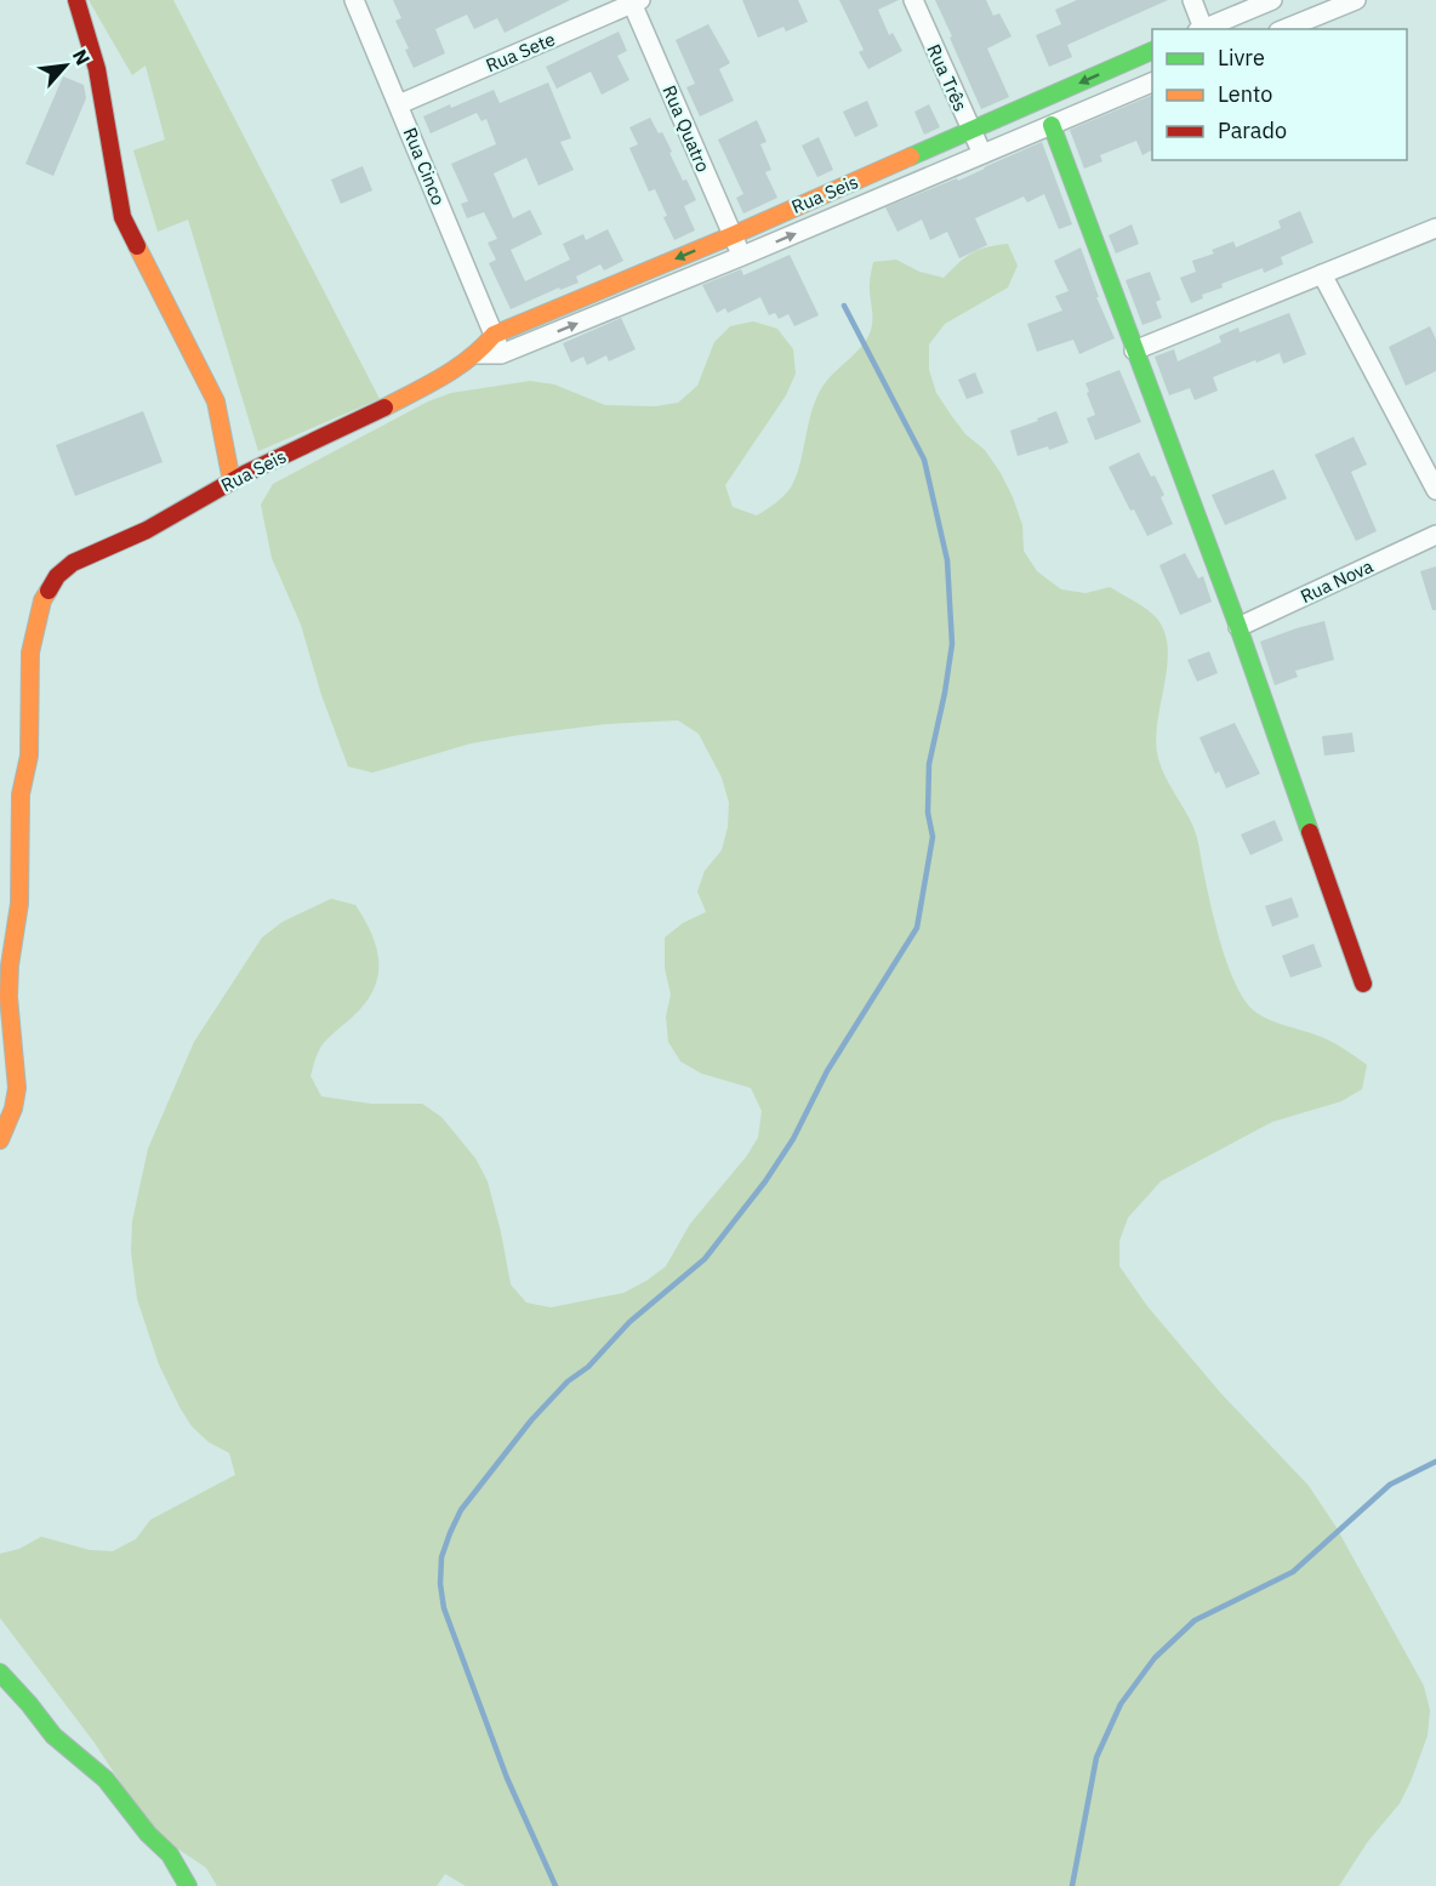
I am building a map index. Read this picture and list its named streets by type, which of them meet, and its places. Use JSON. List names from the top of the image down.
{
  "streets": {
    "street": [
      "Rua Sete",
      "Rua Três",
      "Rua Quatro",
      "Rua Cinco",
      "Rua Seis",
      "Rua Nova"
    ]
  },
  "crossings": [
    ["Rua Sete", "Rua Quatro"],
    ["Rua Sete", "Rua Cinco"],
    ["Rua Três", "Rua Seis"],
    ["Rua Quatro", "Rua Seis"],
    ["Rua Cinco", "Rua Seis"]
  ],
  "legend": ["Livre", "Lento", "Parado"],
  "north": "top right"
}
